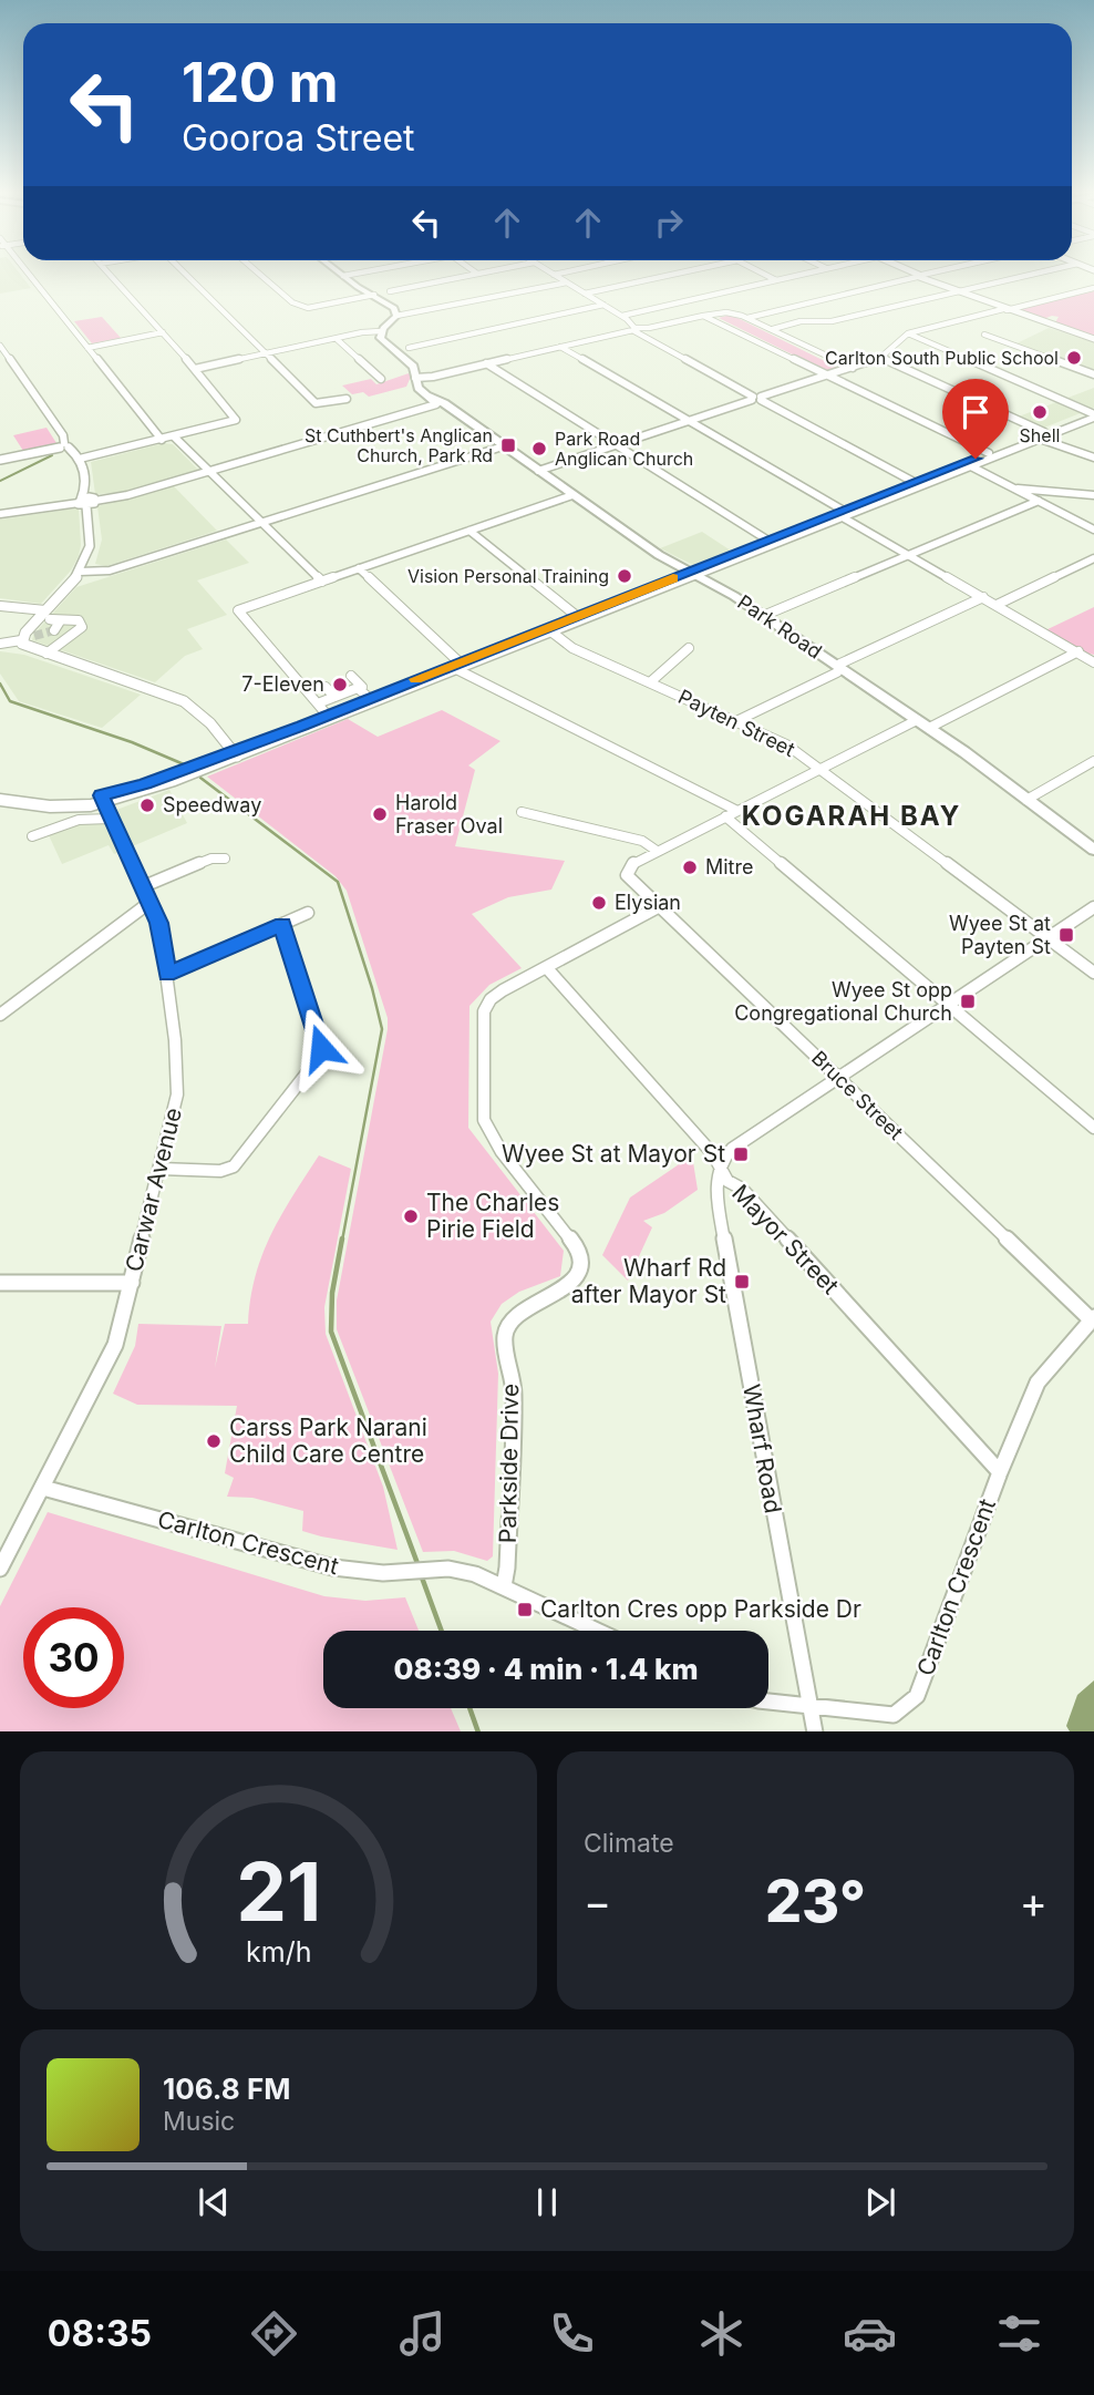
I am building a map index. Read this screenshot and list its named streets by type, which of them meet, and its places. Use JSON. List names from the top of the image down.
{
  "streets": {
    "main road": ["Park Road"],
    "street": [
      "Payten Street",
      "Bruce Street",
      "Carwar Avenue",
      "Mayor Street",
      "Wharf Road",
      "Parkside Drive",
      "Carlton Crescent"
    ]
  },
  "crossings": [
    ["Bruce Street", "Parkside Drive"],
    ["Bruce Street", "Carlton Crescent"],
    ["Carwar Avenue", "Carlton Crescent"],
    ["Mayor Street", "Wharf Road"],
    ["Mayor Street", "Parkside Drive"],
    ["Mayor Street", "Carlton Crescent"],
    ["Wharf Road", "Carlton Crescent"],
    ["Parkside Drive", "Carlton Crescent"]
  ],
  "districts": ["KOGARAH BAY"],
  "places": {
    "other": [
      "Carlton South Public School",
      "Shell",
      "Park Road Anglican Church",
      "Vision Personal Training",
      "7-Eleven",
      "Speedway",
      "Harold Fraser Oval",
      "Mitre",
      "Elysian",
      "The Charles Pirie Field",
      "Carss Park Narani Child Care Centre"
    ],
    "transit": [
      "St Cuthbert's Anglican Church, Park Rd",
      "Wyee St at Payten St",
      "Wyee St opp Congregational Church",
      "Wyee St at Mayor St",
      "Wharf Rd after Mayor St",
      "Carlton Cres opp Parkside Dr"
    ]
  },
  "page": {
    "turn": ["120 m", "Gooroa Street"],
    "limit": "30",
    "trip": "08:39 · 4 min · 1.4 km",
    "tile": "Climate",
    "heat": ["−", "23°", "+"],
    "song": ["106.8 FM", "Music"],
    "tabs": "08:35",
    "gauge": ["21", "km/h"]
  }
}
